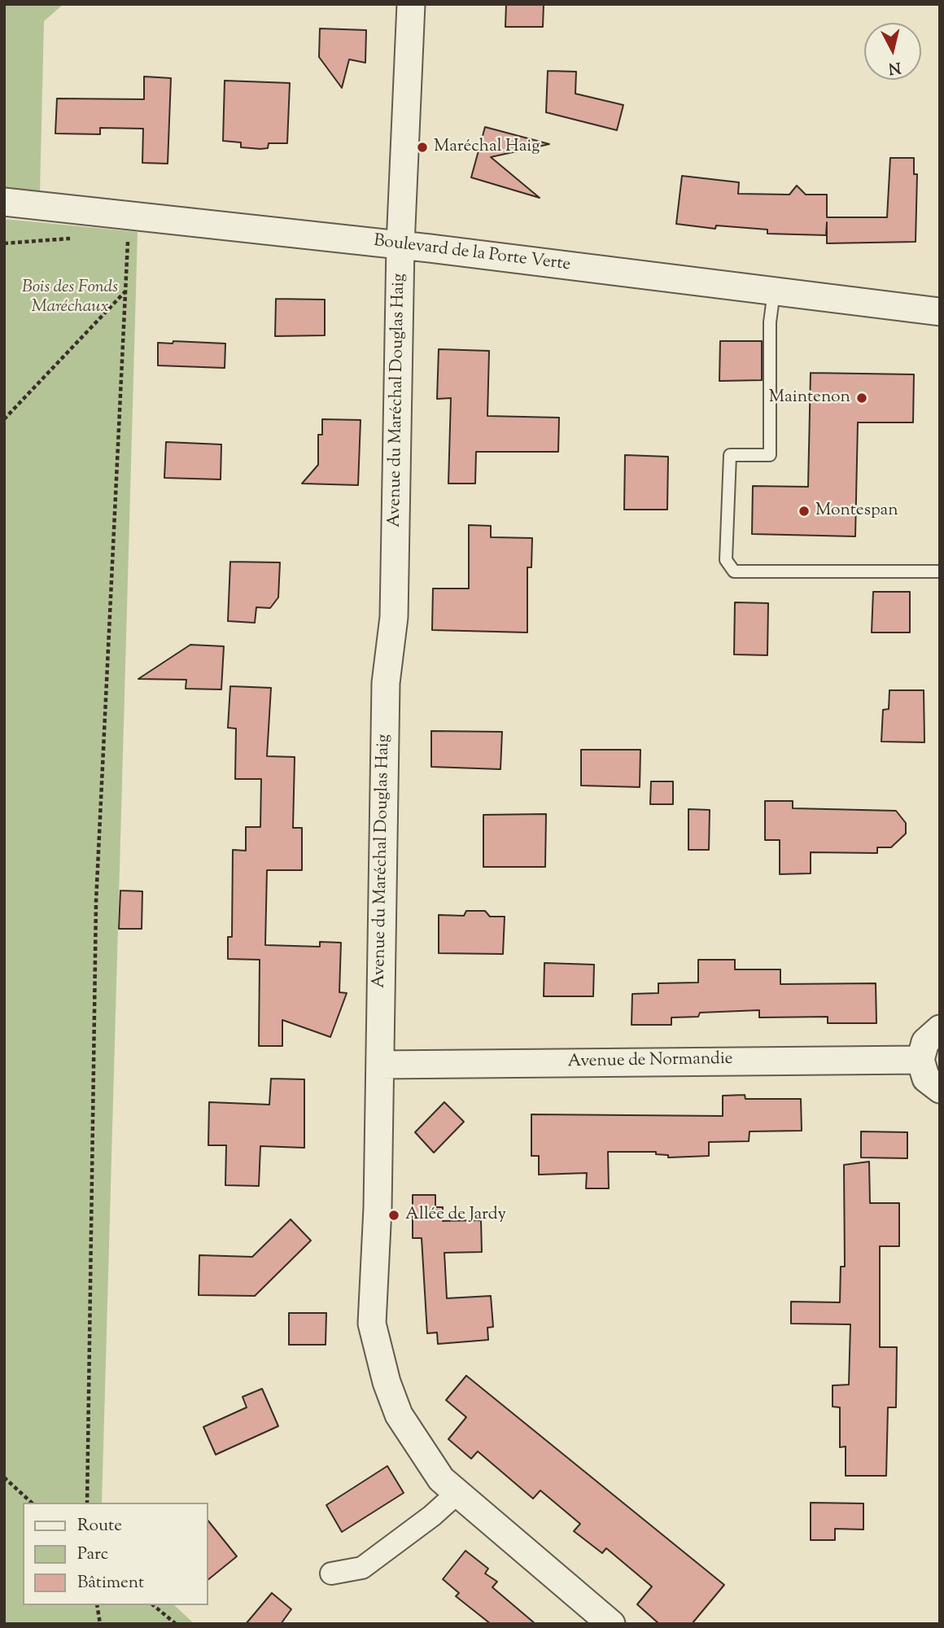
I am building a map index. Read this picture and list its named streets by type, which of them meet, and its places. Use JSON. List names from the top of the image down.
{
  "streets": {
    "street": ["Boulevard de la Porte Verte", "Avenue du Maréchal Douglas Haig", "Avenue de Normandie"]
  },
  "crossings": [
    ["Boulevard de la Porte Verte", "Avenue du Maréchal Douglas Haig"],
    ["Avenue du Maréchal Douglas Haig", "Avenue de Normandie"]
  ],
  "parks": ["Bois des Fonds Maréchaux"],
  "places": [
    "Maréchal Haig",
    "Maintenon",
    "Montespan",
    "Allée de Jardy"
  ],
  "legend": ["Route", "Parc", "Bâtiment"],
  "north": "bottom"
}
